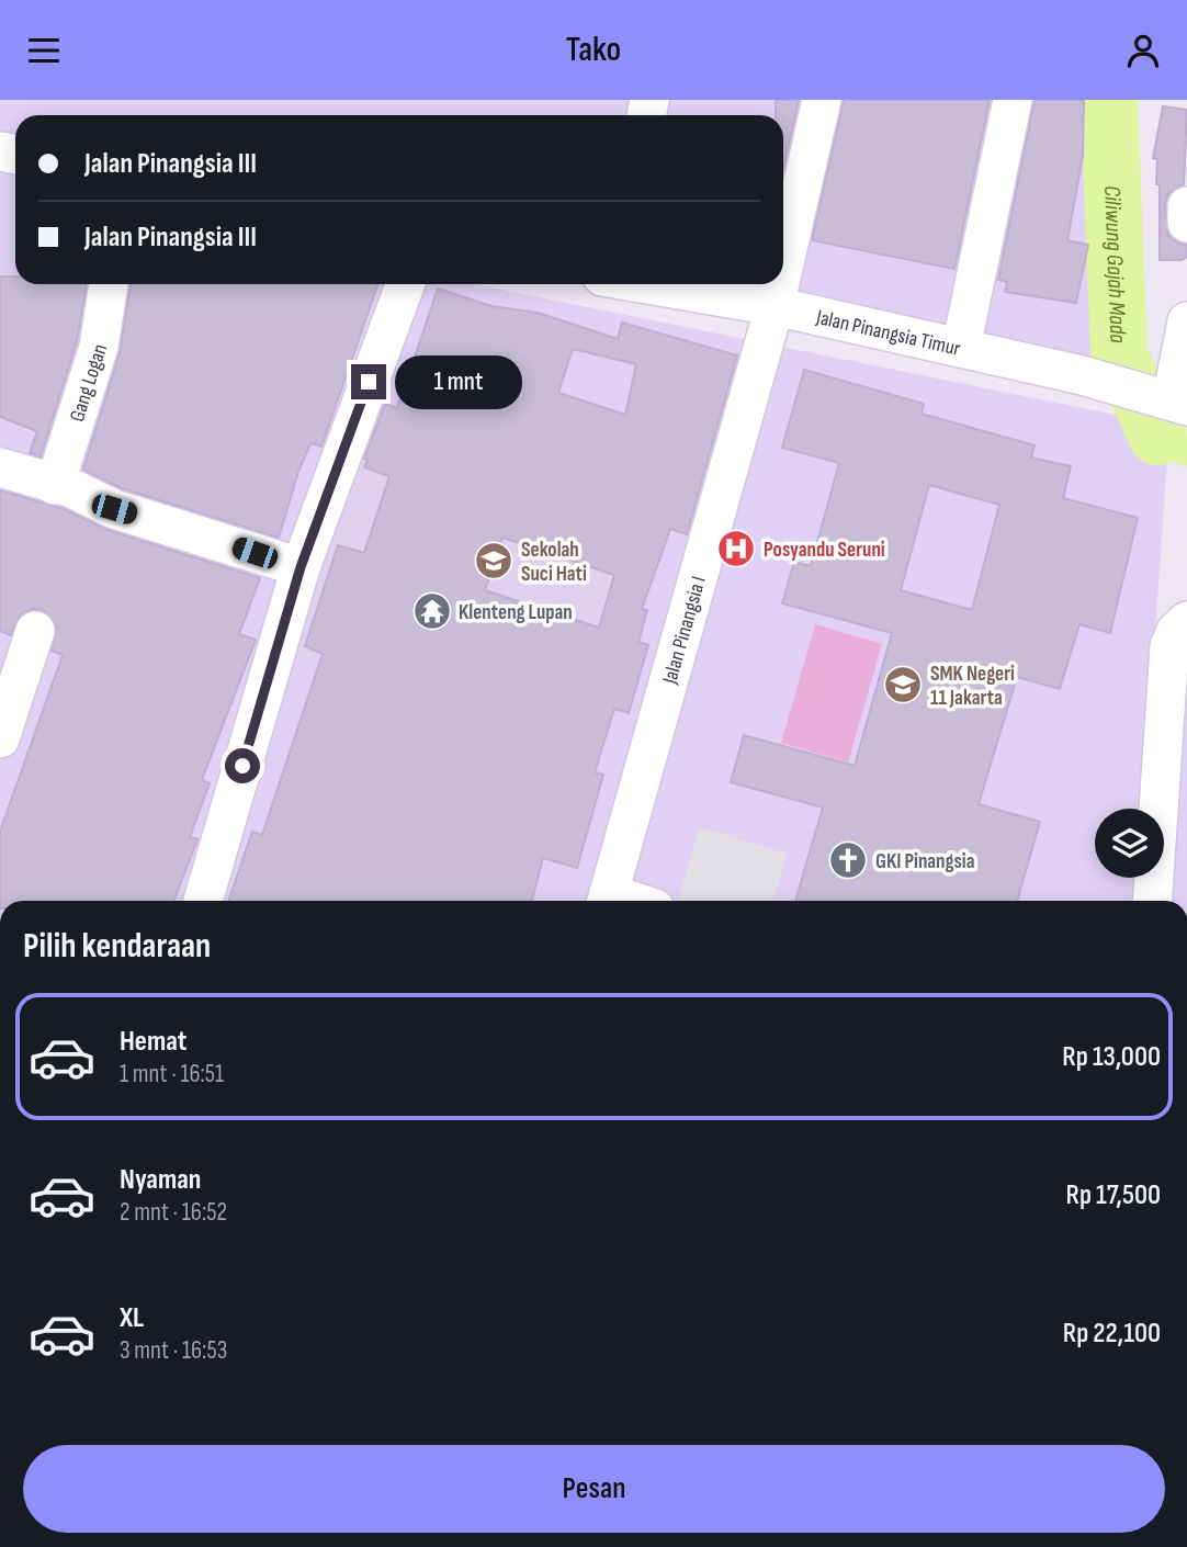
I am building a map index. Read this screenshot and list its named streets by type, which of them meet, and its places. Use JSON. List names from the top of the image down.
{
  "streets": {
    "street": ["Jalan Pinangsia Timur", "Gang Logan", "Jalan Pinangsia I"]
  },
  "crossings": [
    ["Jalan Pinangsia Timur", "Jalan Pinangsia I"]
  ],
  "water": ["Ciliwung Gajah Mada"],
  "places": {
    "hospital": ["Posyandu Seruni"],
    "school or university": ["Sekolah Suci Hati", "SMK Negeri 11 Jakarta"],
    "temple": ["Klenteng Lupan"],
    "church": ["GKI Pinangsia"]
  },
  "page": {
    "header": "Tako",
    "banner": ["Jalan Pinangsia III", "Jalan Pinangsia III"],
    "bubble": "1 mnt",
    "heading": "Pilih kendaraan",
    "list": [
      {
        "name": "Hemat",
        "note": "1 mnt · 16:51",
        "value": "Rp 13,000"
      },
      {
        "name": "Nyaman",
        "note": "2 mnt · 16:52",
        "value": "Rp 17,500"
      },
      {
        "name": "XL",
        "note": "3 mnt · 16:53",
        "value": "Rp 22,100"
      }
    ],
    "buttons": "Pesan"
  }
}
